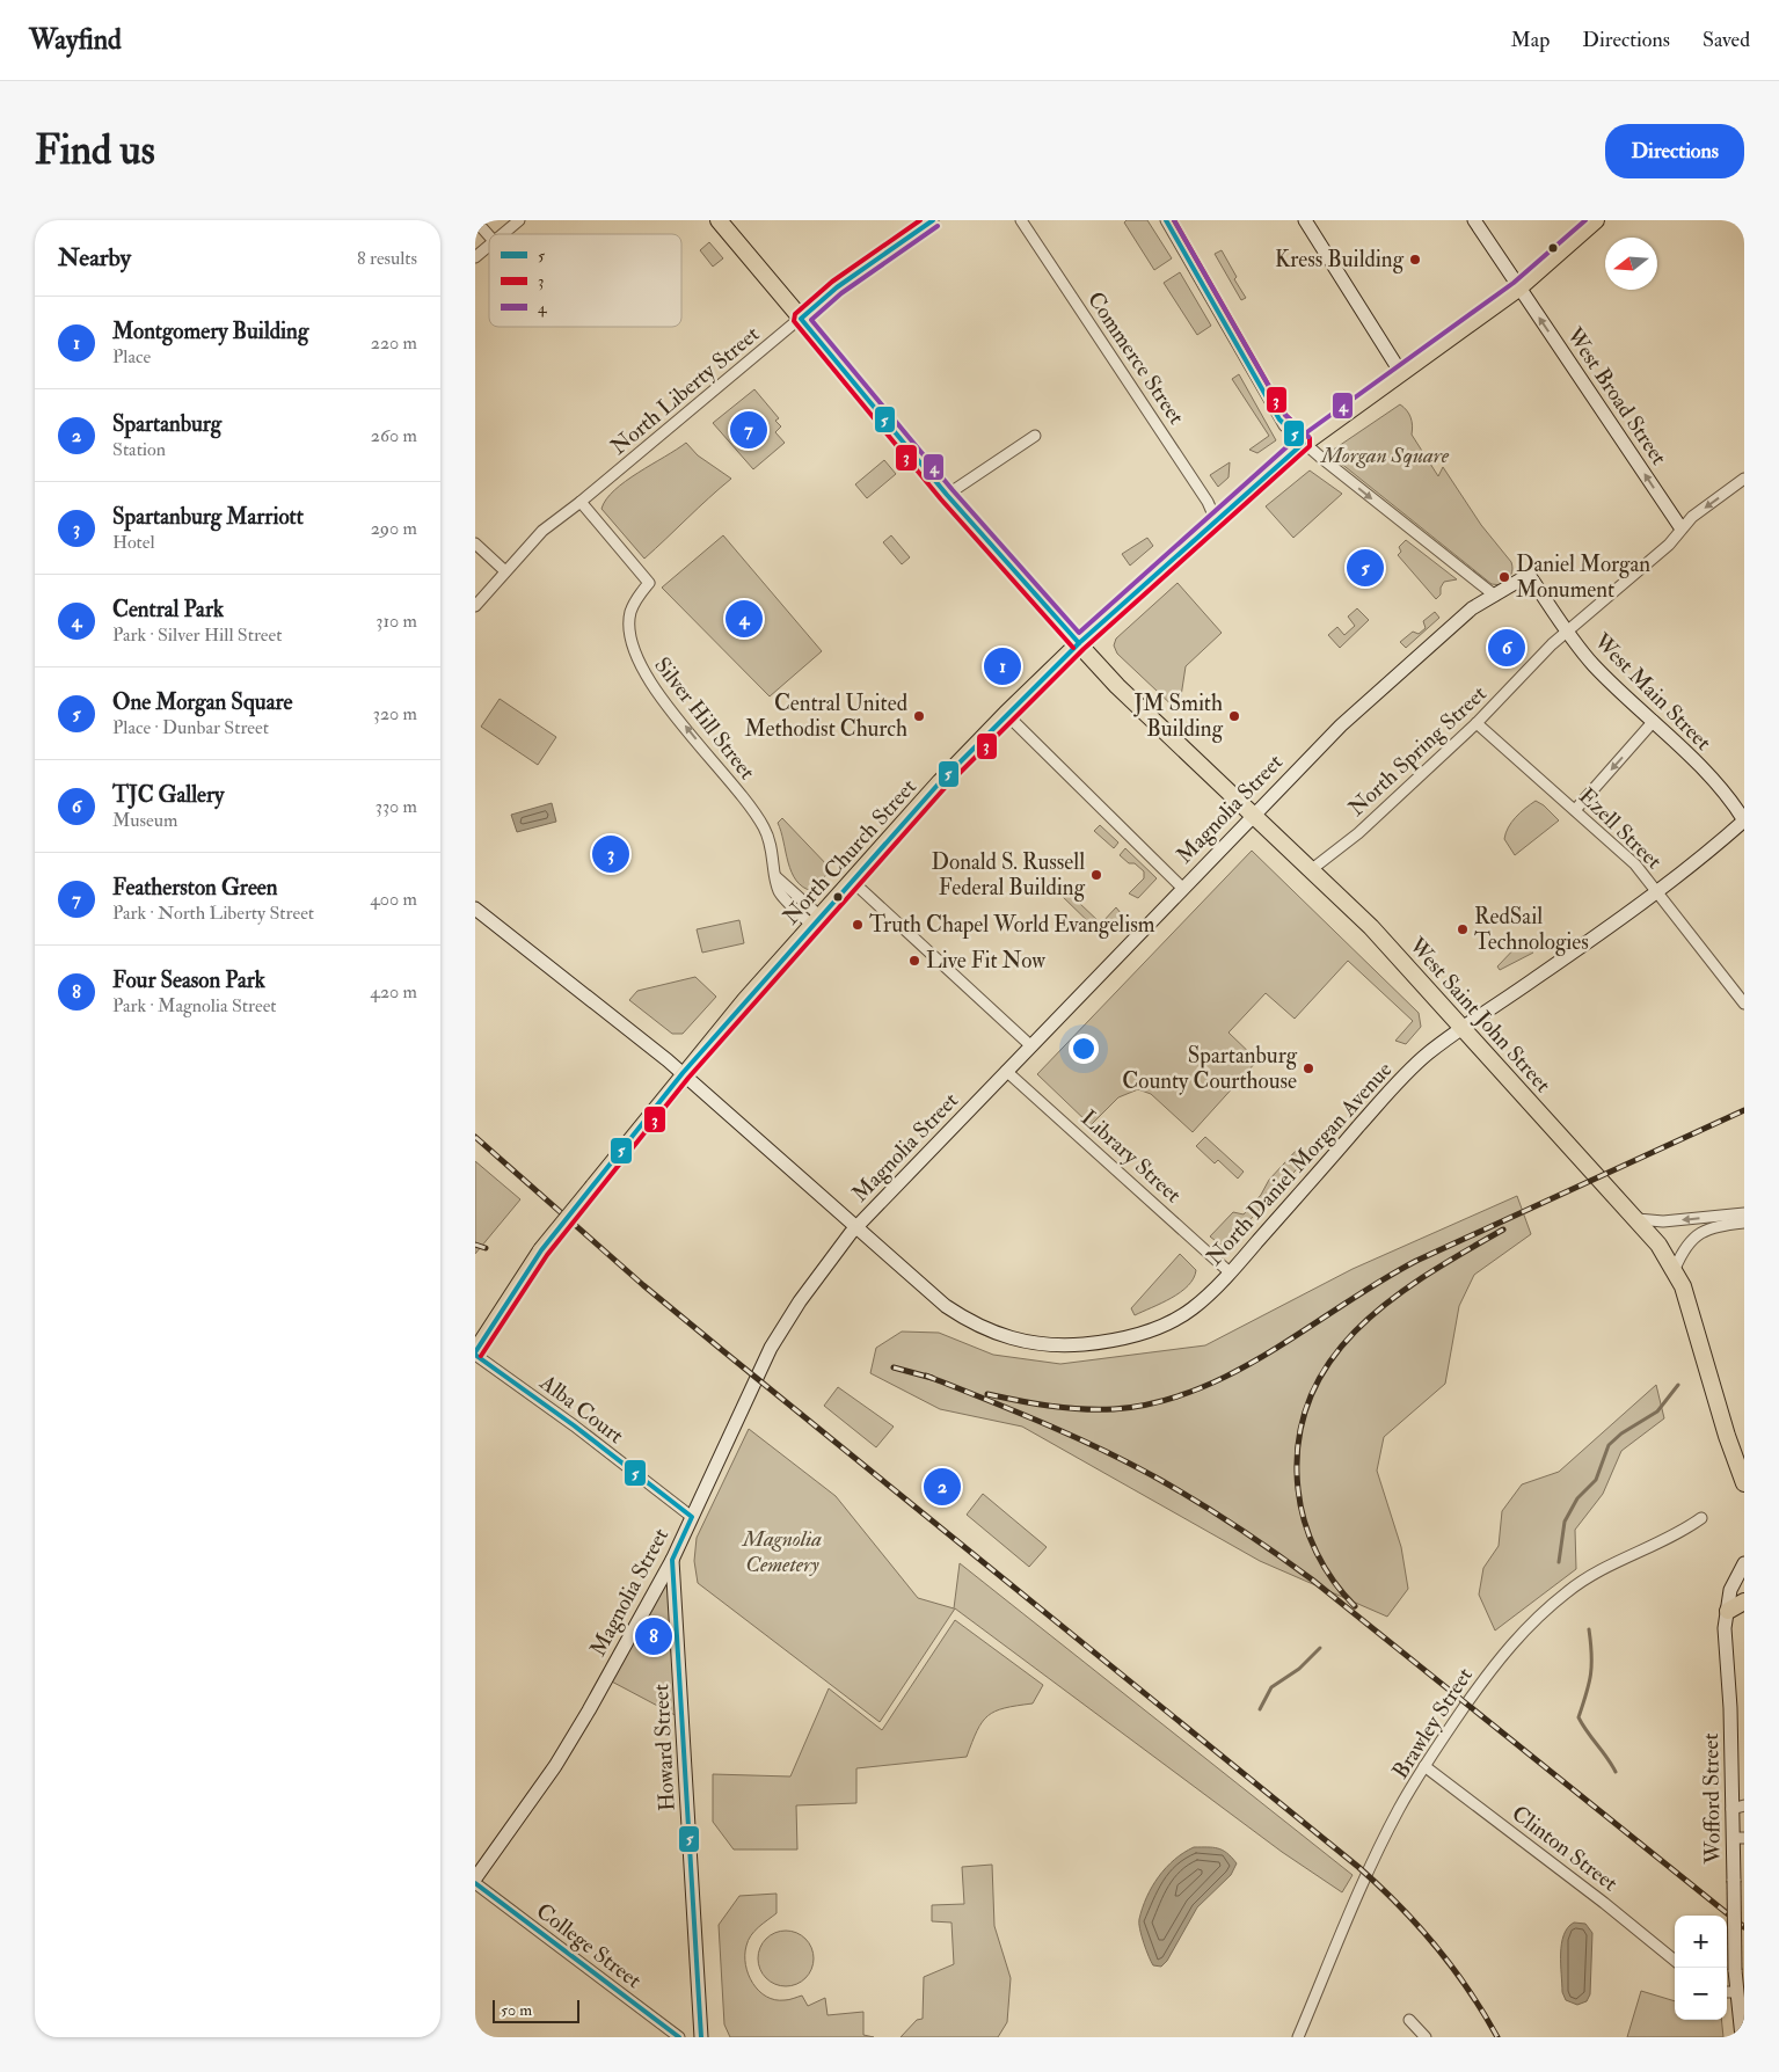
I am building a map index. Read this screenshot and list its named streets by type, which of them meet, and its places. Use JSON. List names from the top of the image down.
{
  "streets": {
    "main road": ["North Church Street", "West Saint John Street"],
    "street": [
      "Commerce Street",
      "North Liberty Street",
      "West Broad Street",
      "West Main Street",
      "Silver Hill Street",
      "North Spring Street",
      "Magnolia Street",
      "Ezell Street",
      "Library Street",
      "North Daniel Morgan Avenue",
      "Alba Court",
      "Brawley Street",
      "Howard Street",
      "Wofford Street",
      "Clinton Street",
      "College Street"
    ]
  },
  "crossings": [
    ["Commerce Street", "North Church Street"],
    ["North Liberty Street", "Silver Hill Street"],
    ["North Liberty Street", "West Saint John Street"],
    ["West Broad Street", "North Spring Street"],
    ["West Broad Street", "North Church Street"],
    ["West Main Street", "North Spring Street"],
    ["West Main Street", "Magnolia Street"],
    ["West Main Street", "North Daniel Morgan Avenue"],
    ["Silver Hill Street", "North Church Street"],
    ["North Spring Street", "Ezell Street"],
    ["North Spring Street", "West Saint John Street"],
    ["Magnolia Street", "West Saint John Street"],
    ["Magnolia Street", "Library Street"],
    ["Magnolia Street", "North Daniel Morgan Avenue"],
    ["Magnolia Street", "Alba Court"],
    ["Magnolia Street", "Howard Street"],
    ["Ezell Street", "North Daniel Morgan Avenue"],
    ["North Church Street", "West Saint John Street"],
    ["North Church Street", "North Daniel Morgan Avenue"],
    ["North Church Street", "Alba Court"],
    ["West Saint John Street", "North Daniel Morgan Avenue"],
    ["Library Street", "North Daniel Morgan Avenue"],
    ["Brawley Street", "Clinton Street"]
  ],
  "one_way": ["West Broad Street", "Silver Hill Street"],
  "parks": ["Morgan Square", "Magnolia Cemetery"],
  "places": [
    "Kress Building",
    "Daniel Morgan Monument",
    "Central United Methodist Church",
    "JM Smith Building",
    "Donald S. Russell Federal Building",
    "Truth Chapel World Evangelism",
    "RedSail Technologies",
    "Live Fit Now",
    "Spartanburg County Courthouse"
  ],
  "lines": ["transit line 5", "transit line 3", "transit line 4"],
  "legend": ["5", "3", "4"],
  "scale_bar": "50 m",
  "north": "left",
  "page": {
    "header": "Wayfind",
    "nav": ["Map", "Directions", "Saved"],
    "buttons": "Directions",
    "title": "Find us",
    "heading": ["Nearby", "8 results"],
    "list": [
      {
        "mark": "1",
        "name": "Montgomery Building",
        "note": "Place",
        "value": "220 m"
      },
      {
        "mark": "2",
        "name": "Spartanburg",
        "note": "Station",
        "value": "260 m"
      },
      {
        "mark": "3",
        "name": "Spartanburg Marriott",
        "note": "Hotel",
        "value": "290 m"
      },
      {
        "mark": "4",
        "name": "Central Park",
        "note": "Park · Silver Hill Street",
        "value": "310 m"
      },
      {
        "mark": "5",
        "name": "One Morgan Square",
        "note": "Place · Dunbar Street",
        "value": "320 m"
      },
      {
        "mark": "6",
        "name": "TJC Gallery",
        "note": "Museum",
        "value": "330 m"
      },
      {
        "mark": "7",
        "name": "Featherston Green",
        "note": "Park · North Liberty Street",
        "value": "400 m"
      },
      {
        "mark": "8",
        "name": "Four Season Park",
        "note": "Park · Magnolia Street",
        "value": "420 m"
      }
    ],
    "pins": [
      "7",
      "5",
      "4",
      "6",
      "1",
      "3",
      "2",
      "8"
    ],
    "map_buttons": ["+", "−"],
    "scale": "50 m"
  }
}
